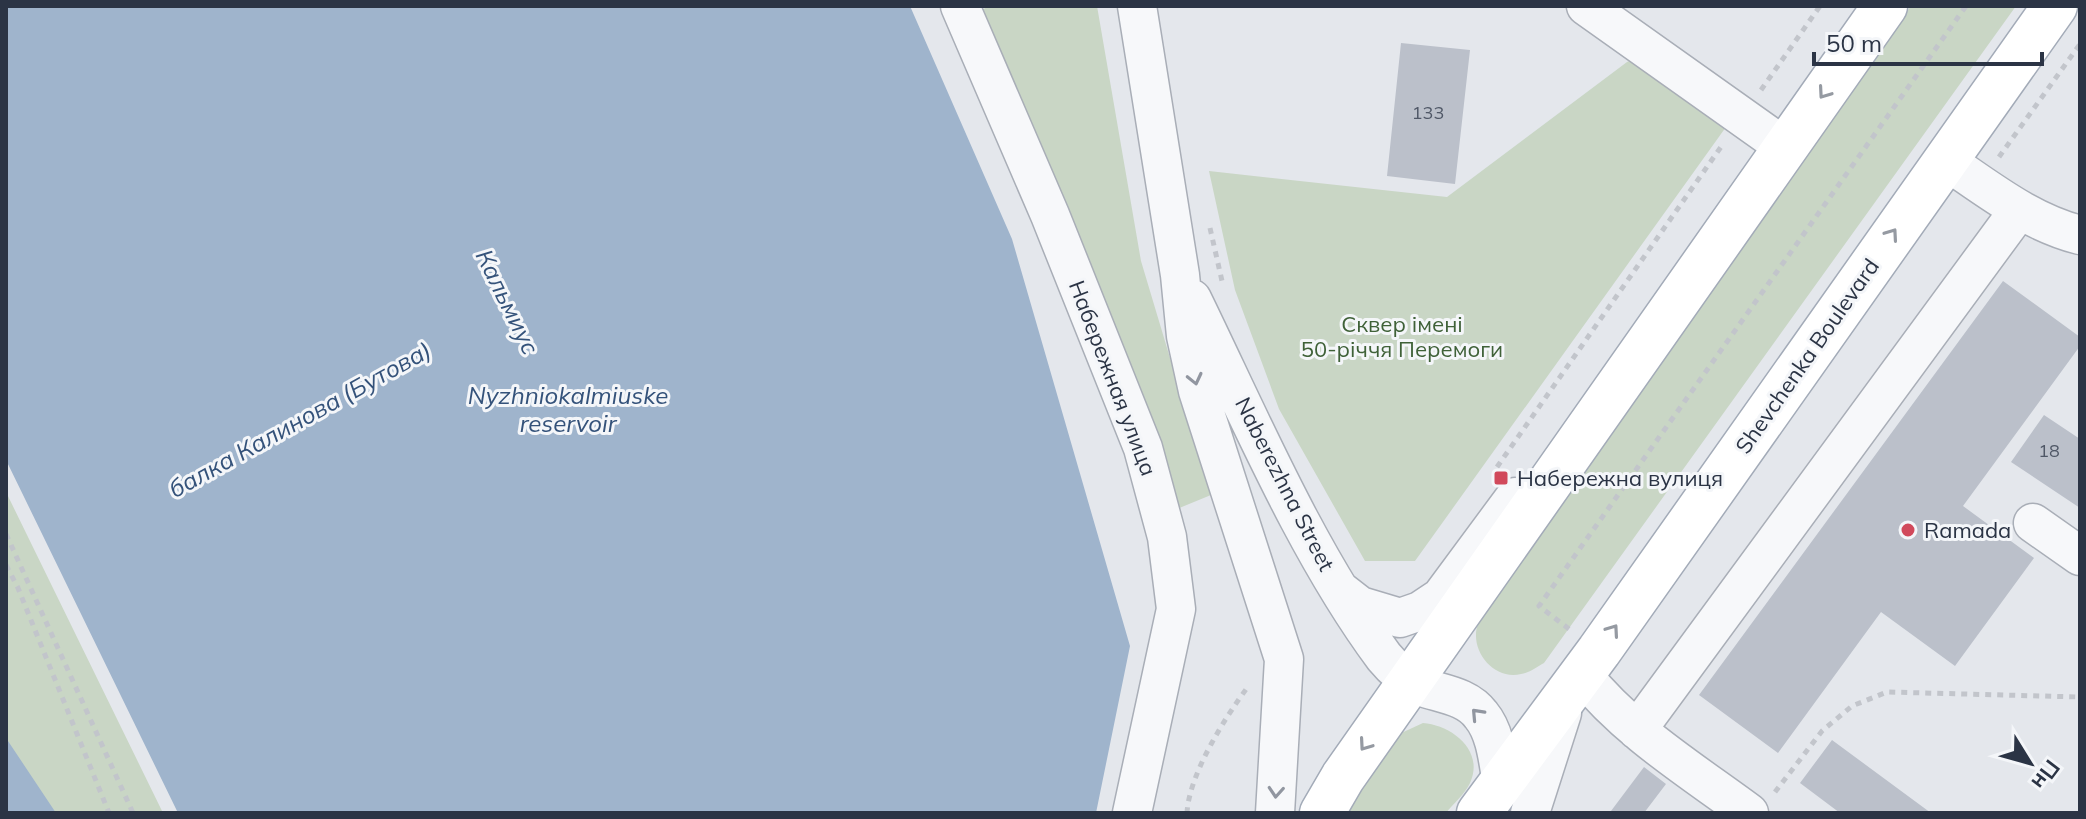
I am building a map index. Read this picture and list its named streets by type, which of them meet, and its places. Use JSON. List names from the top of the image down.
{
  "streets": {
    "main road": ["Shevchenka Boulevard"],
    "street": ["Набережная улица", "Naberezhna Street"]
  },
  "crossings": [
    ["Shevchenka Boulevard", "Naberezhna Street"]
  ],
  "water": ["Кальмиус", "Nyzhniokalmiuske reservoir", "балка Калинова (Бутова)"],
  "parks": ["Сквер імені 50-річчя Перемоги"],
  "places": {
    "transit": ["Набережна вулиця"],
    "other": ["Ramada"]
  },
  "house_numbers": ["133", "18"],
  "scale_bar": "50 m",
  "north": "bottom right"
}
